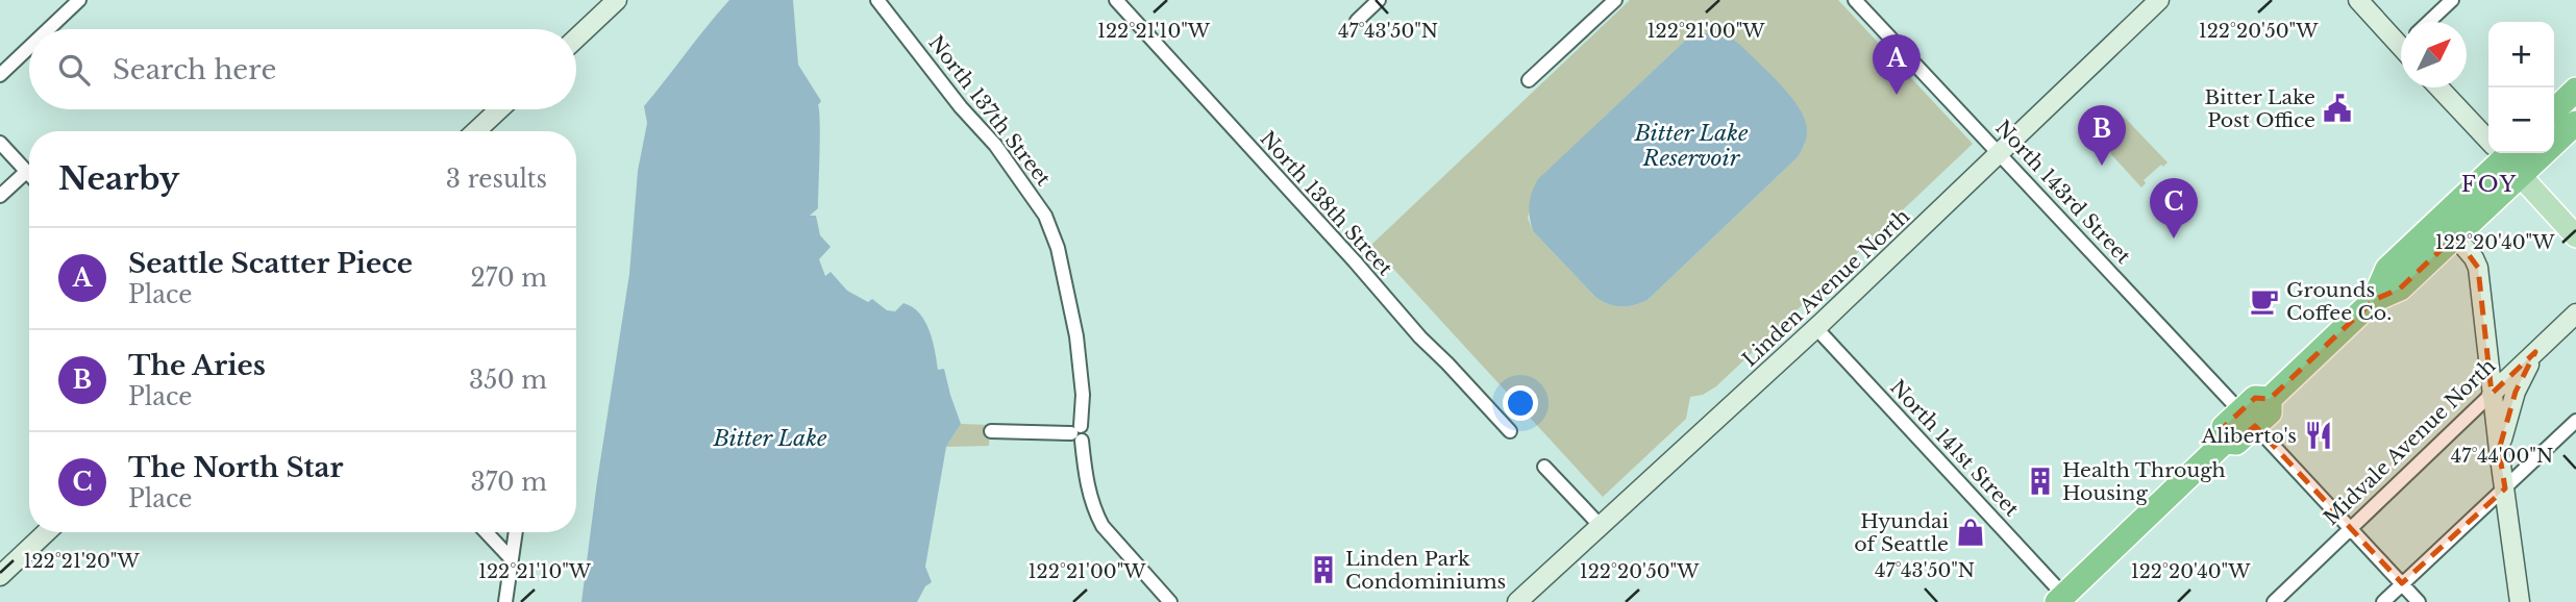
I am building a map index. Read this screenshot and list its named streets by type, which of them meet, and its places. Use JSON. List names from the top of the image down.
{
  "streets": {
    "street": [
      "North 137th Street",
      "North 143rd Street",
      "North 138th Street",
      "Linden Avenue North",
      "Midvale Avenue North",
      "North 141st Street"
    ]
  },
  "crossings": [
    ["North 143rd Street", "Linden Avenue North"],
    ["North 143rd Street", "Midvale Avenue North"],
    ["Linden Avenue North", "North 141st Street"]
  ],
  "districts": ["FOY"],
  "water": ["Bitter Lake Reservoir", "Bitter Lake"],
  "places": {
    "public building": ["Bitter Lake Post Office"],
    "cafe": ["Grounds Coffee Co."],
    "restaurant": ["Aliberto's"],
    "building": ["Health Through Housing", "Linden Park Condominiums"],
    "shop": ["Hyundai of Seattle"]
  },
  "north": "top right",
  "page": {
    "map_buttons": ["+", "−"],
    "search": "Search here",
    "pins": ["A", "B", "C"],
    "heading": ["Nearby", "3 results"],
    "list": [
      {
        "mark": "A",
        "name": "Seattle Scatter Piece",
        "note": "Place",
        "value": "270 m"
      },
      {
        "mark": "B",
        "name": "The Aries",
        "note": "Place",
        "value": "350 m"
      },
      {
        "mark": "C",
        "name": "The North Star",
        "note": "Place",
        "value": "370 m"
      }
    ]
  },
  "coordinates": [
    "122°20'50\"W",
    "122°21'10\"W",
    "122°21'00\"W",
    "47°43'50\"N",
    "122°20'40\"W",
    "47°44'00\"N",
    "122°21'20\"W"
  ]
}
